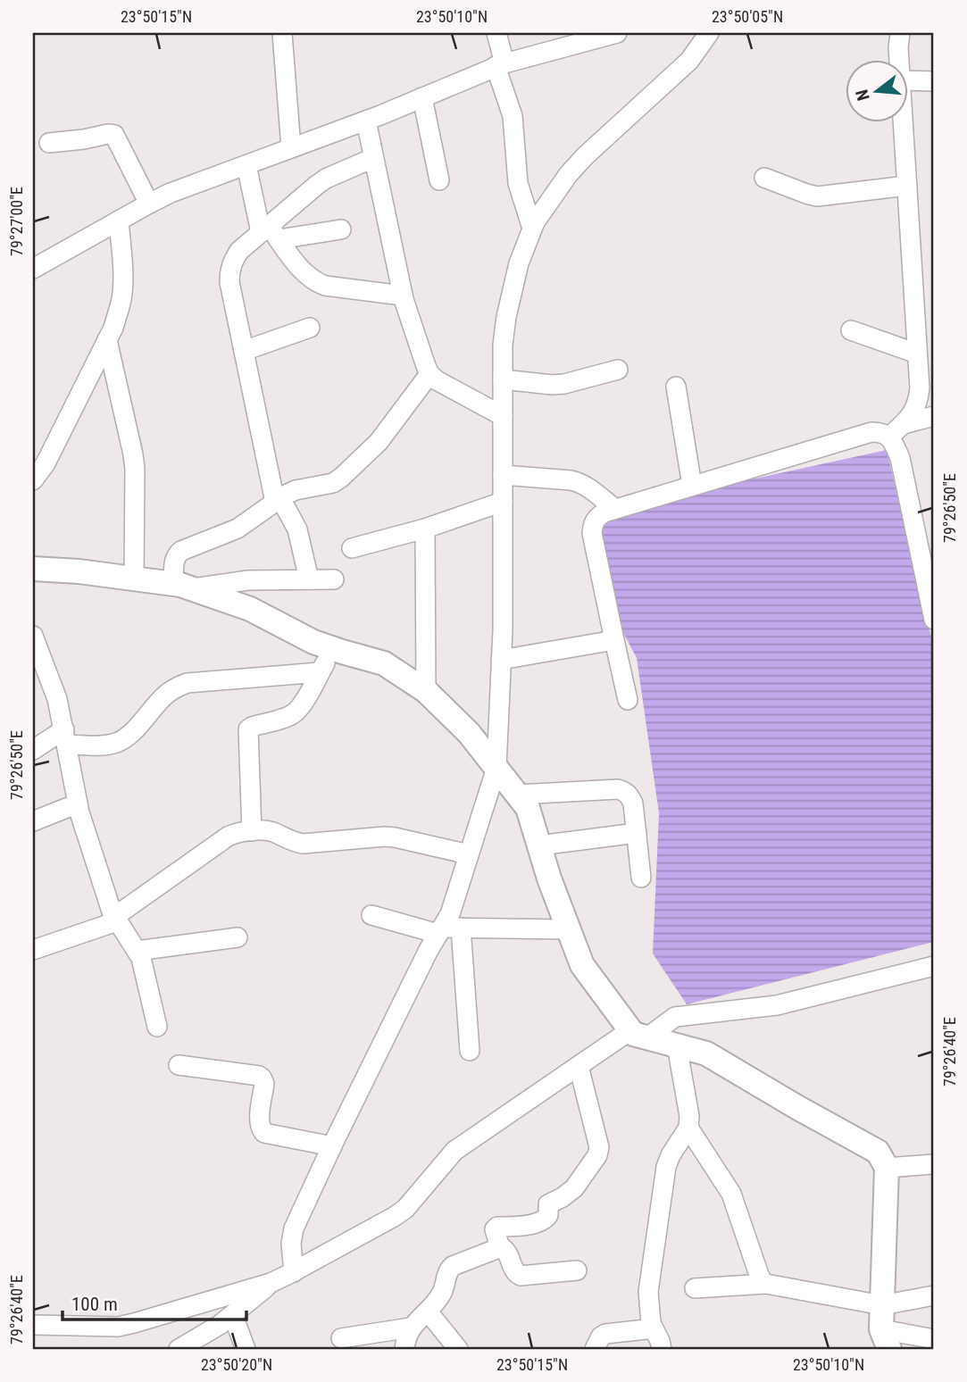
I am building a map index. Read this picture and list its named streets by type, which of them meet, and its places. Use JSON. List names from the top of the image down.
{
  "scale_bar": "100 m",
  "north": "left",
  "coordinates": [
    "23°50'15\"N",
    "23°50'10\"N",
    "23°50'05\"N",
    "79°27'00\"E",
    "79°26'50\"E",
    "79°26'40\"E",
    "23°50'20\"N"
  ]
}
